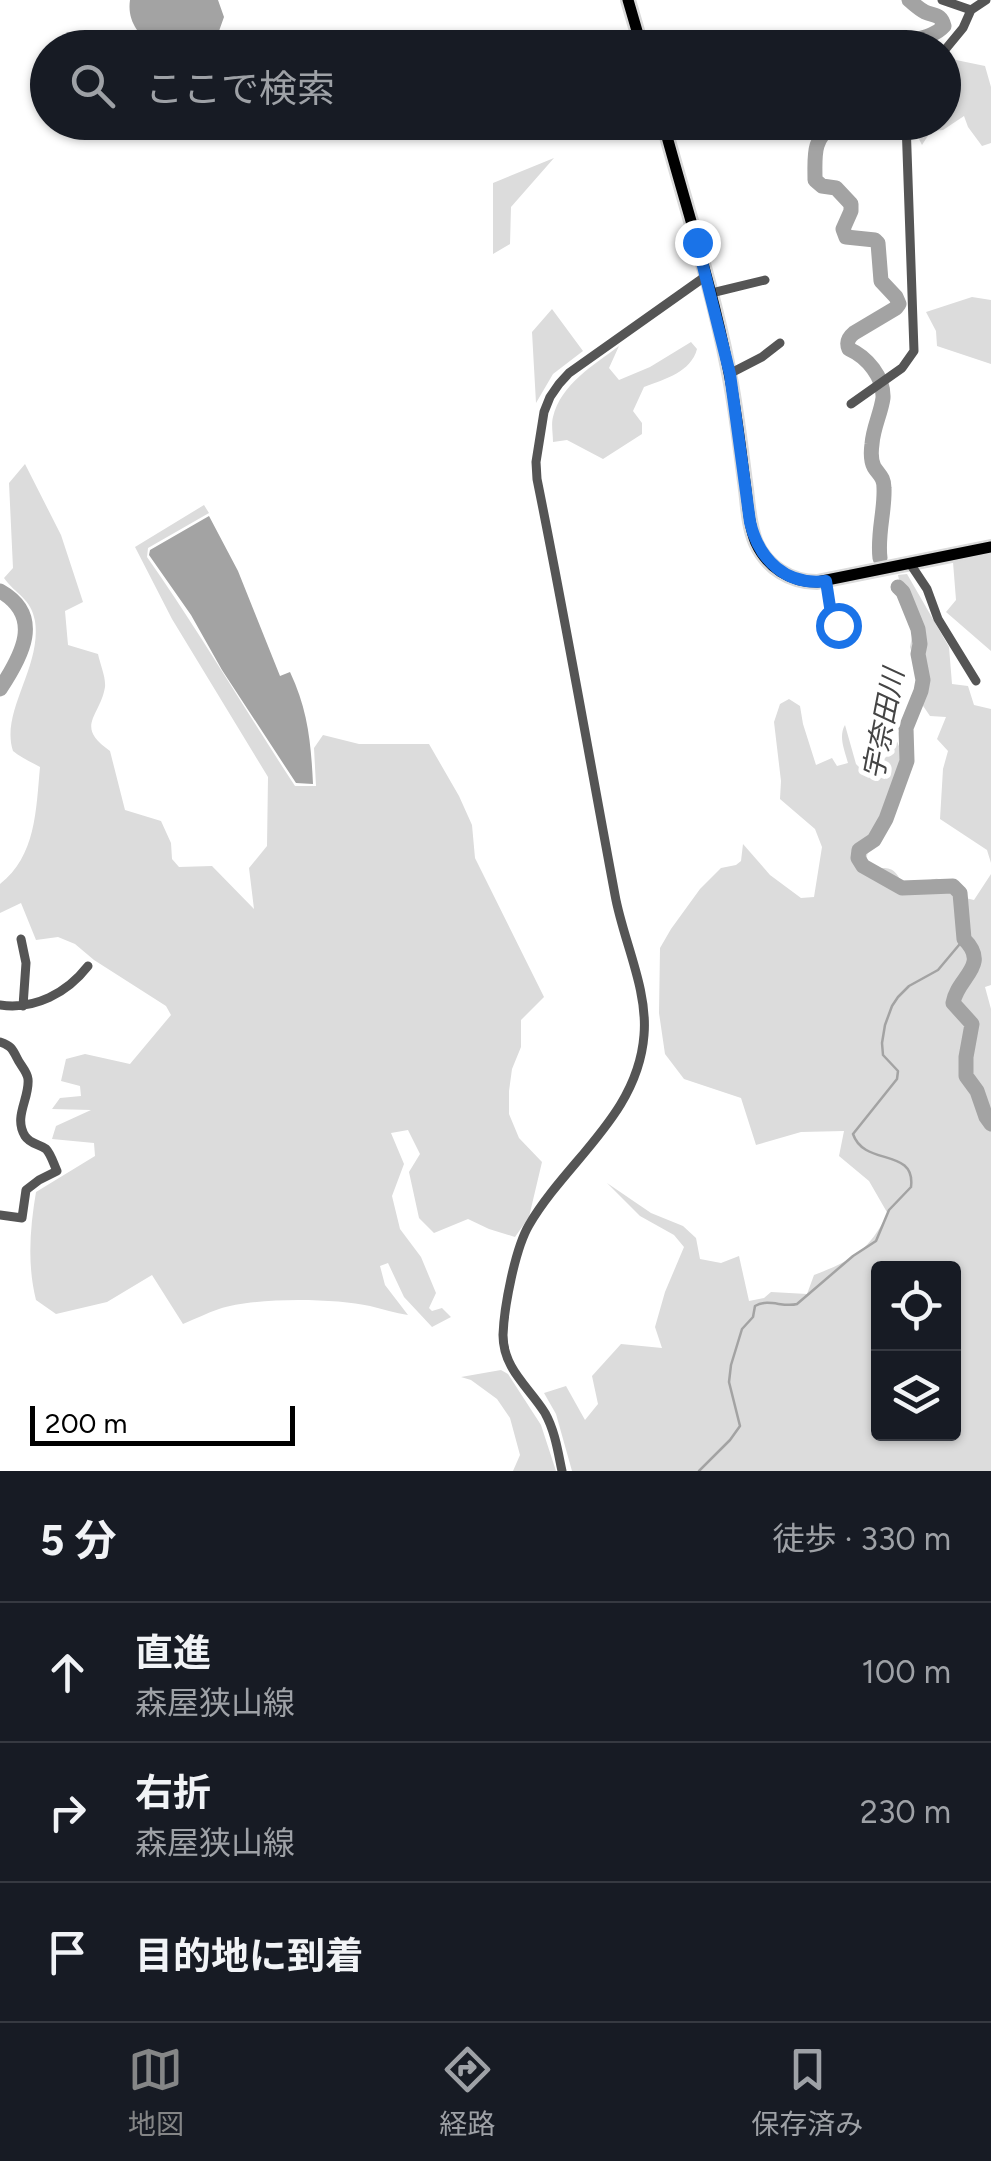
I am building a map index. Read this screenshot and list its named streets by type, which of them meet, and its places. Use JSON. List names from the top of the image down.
{
  "water": ["宇奈田川"],
  "scale_bar": "200 m",
  "page": {
    "search": "ここで検索",
    "scale": "200 m",
    "heading": ["5 分", "徒歩 · 330 m"],
    "list": [
      ["直進", "森屋狭山線", "100 m"],
      ["右折", "森屋狭山線", "230 m"],
      "目的地に到着"
    ],
    "nav": ["地図", "経路", "保存済み"]
  }
}
